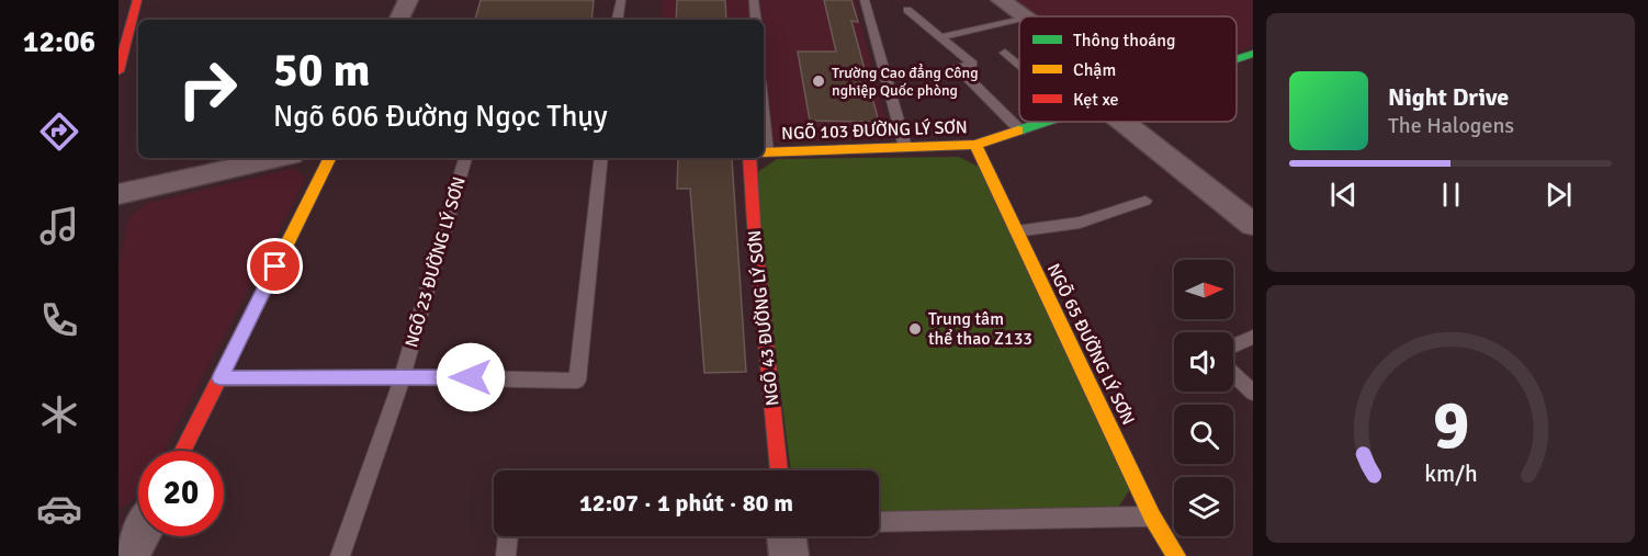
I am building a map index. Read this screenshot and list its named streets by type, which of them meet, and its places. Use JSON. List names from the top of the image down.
{
  "streets": {
    "street": ["NGÕ 103 ĐƯỜNG LÝ SƠN", "NGÕ 43 ĐƯỜNG LÝ SƠN", "NGÕ 65 ĐƯỜNG LÝ SƠN"],
    "lane": ["NGÕ 23 ĐƯỜNG LÝ SƠN"]
  },
  "crossings": [
    ["NGÕ 103 ĐƯỜNG LÝ SƠN", "NGÕ 65 ĐƯỜNG LÝ SƠN"]
  ],
  "places": ["Trường Cao đẳng Công nghiệp Quốc phòng", "Trung tâm thể thao Z133"],
  "legend": ["Thông thoáng", "Chậm", "Kẹt xe"],
  "north": "right",
  "page": {
    "tabs": "12:06",
    "turn": ["50 m", "Ngõ 606 Đường Ngọc Thụy"],
    "song": ["Night Drive", "The Halogens"],
    "limit": "20",
    "trip": "12:07 · 1 phút · 80 m",
    "gauge": ["9", "km/h"]
  }
}
